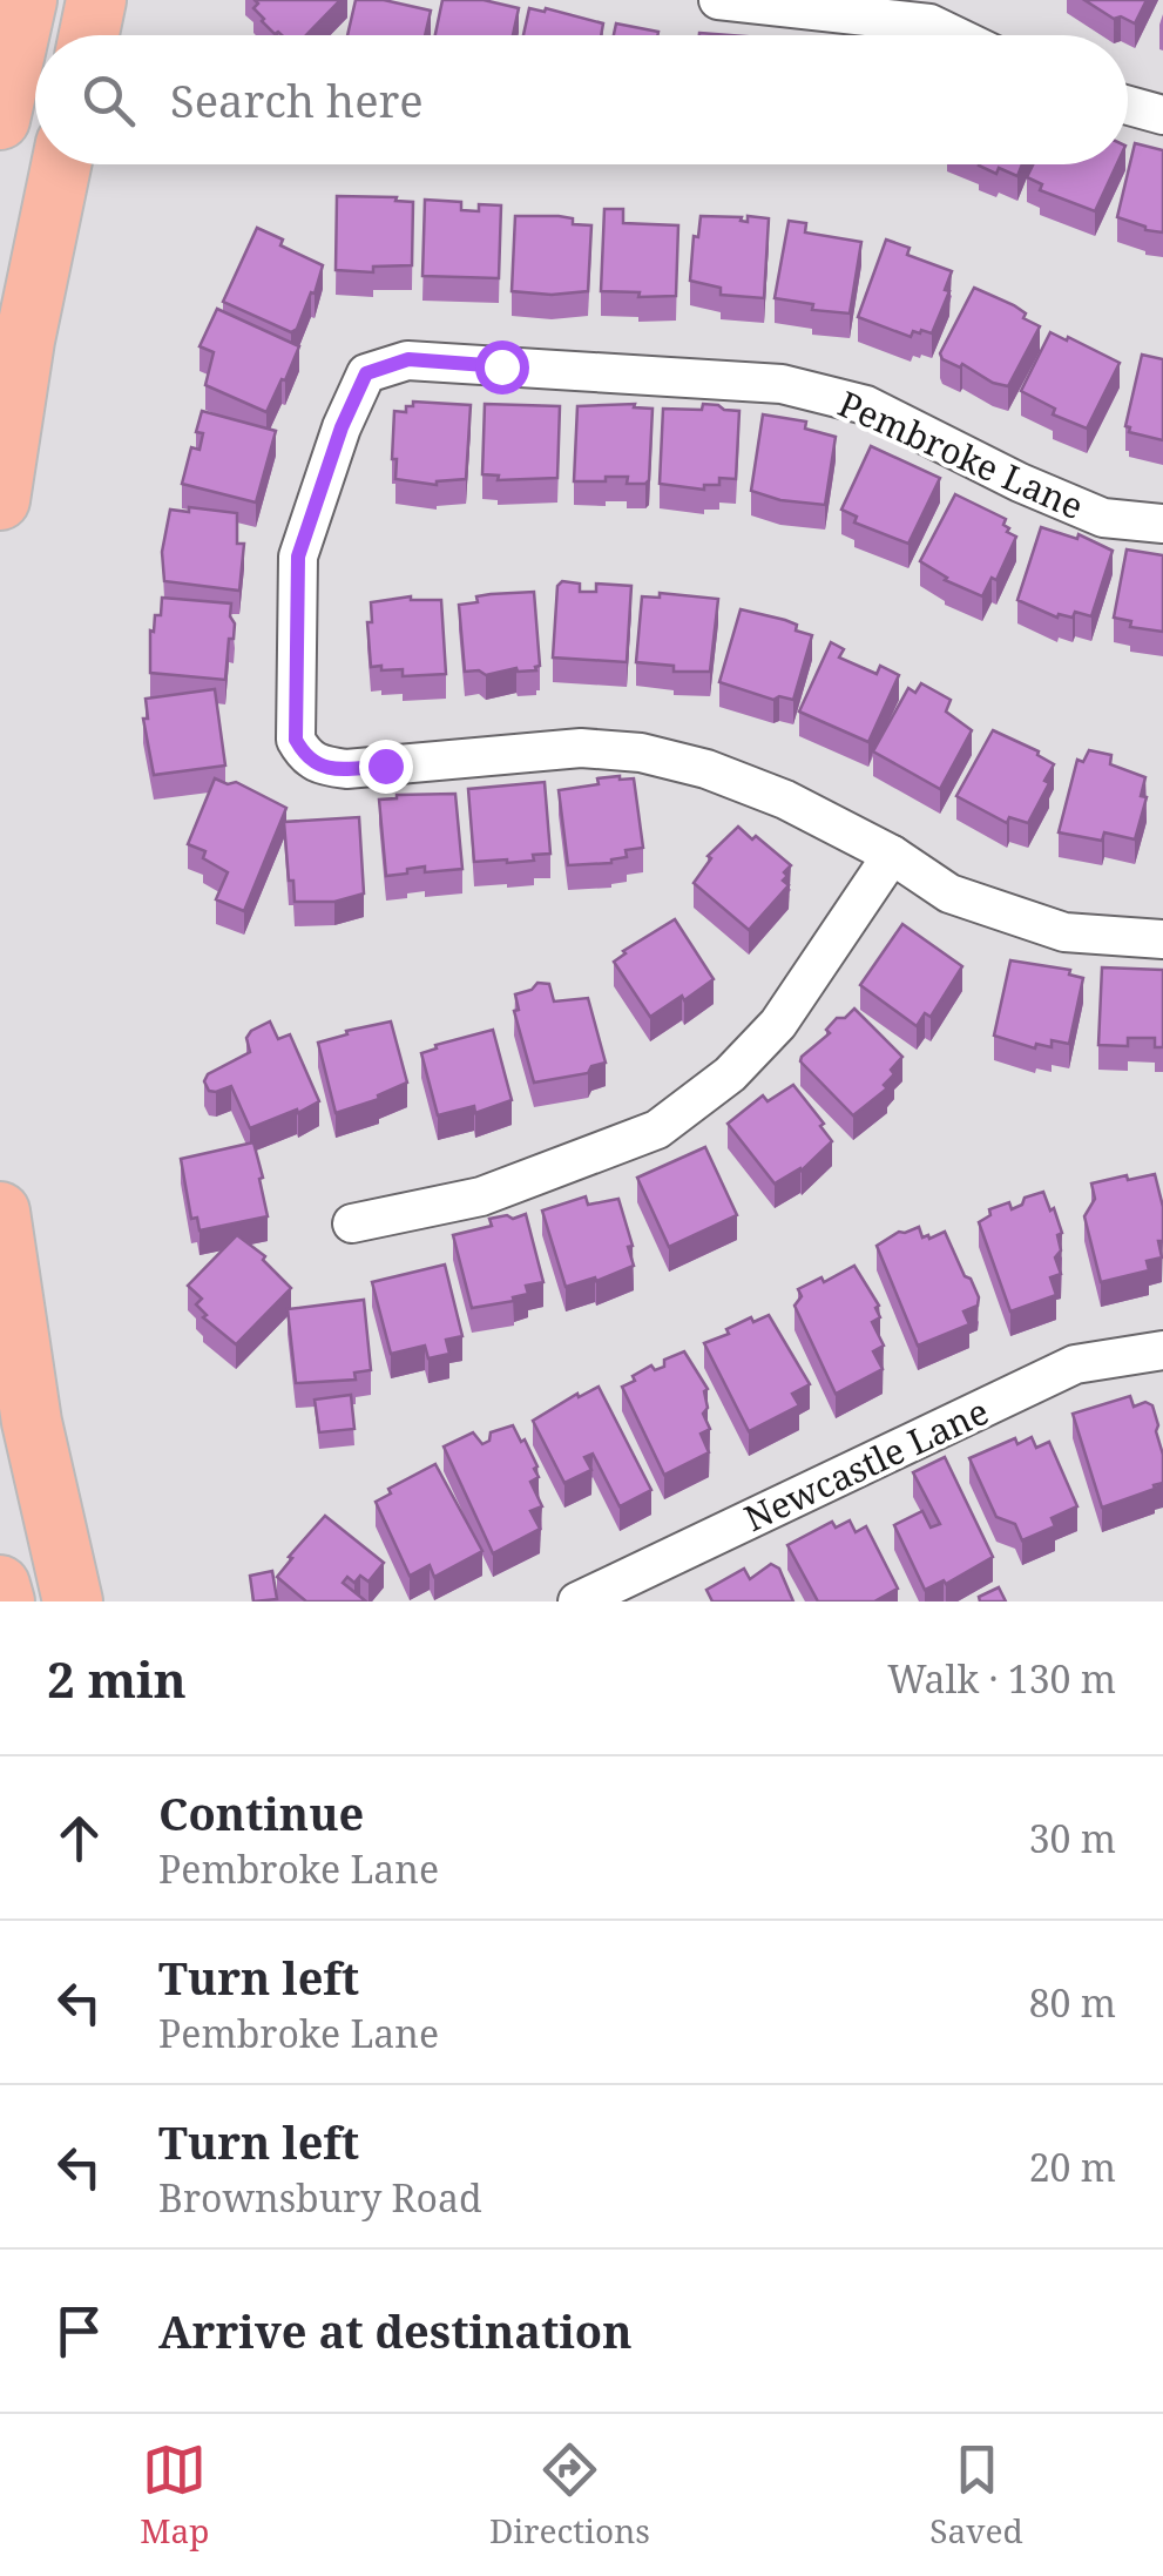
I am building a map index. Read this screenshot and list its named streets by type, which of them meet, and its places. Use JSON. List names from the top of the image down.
{
  "streets": {
    "street": ["Pembroke Lane", "Newcastle Lane"]
  },
  "page": {
    "search": "Search here",
    "heading": ["2 min", "Walk · 130 m"],
    "list": [
      ["Continue", "Pembroke Lane", "30 m"],
      ["Turn left", "Pembroke Lane", "80 m"],
      ["Turn left", "Brownsbury Road", "20 m"],
      "Arrive at destination"
    ],
    "nav": ["Map", "Directions", "Saved"]
  }
}
